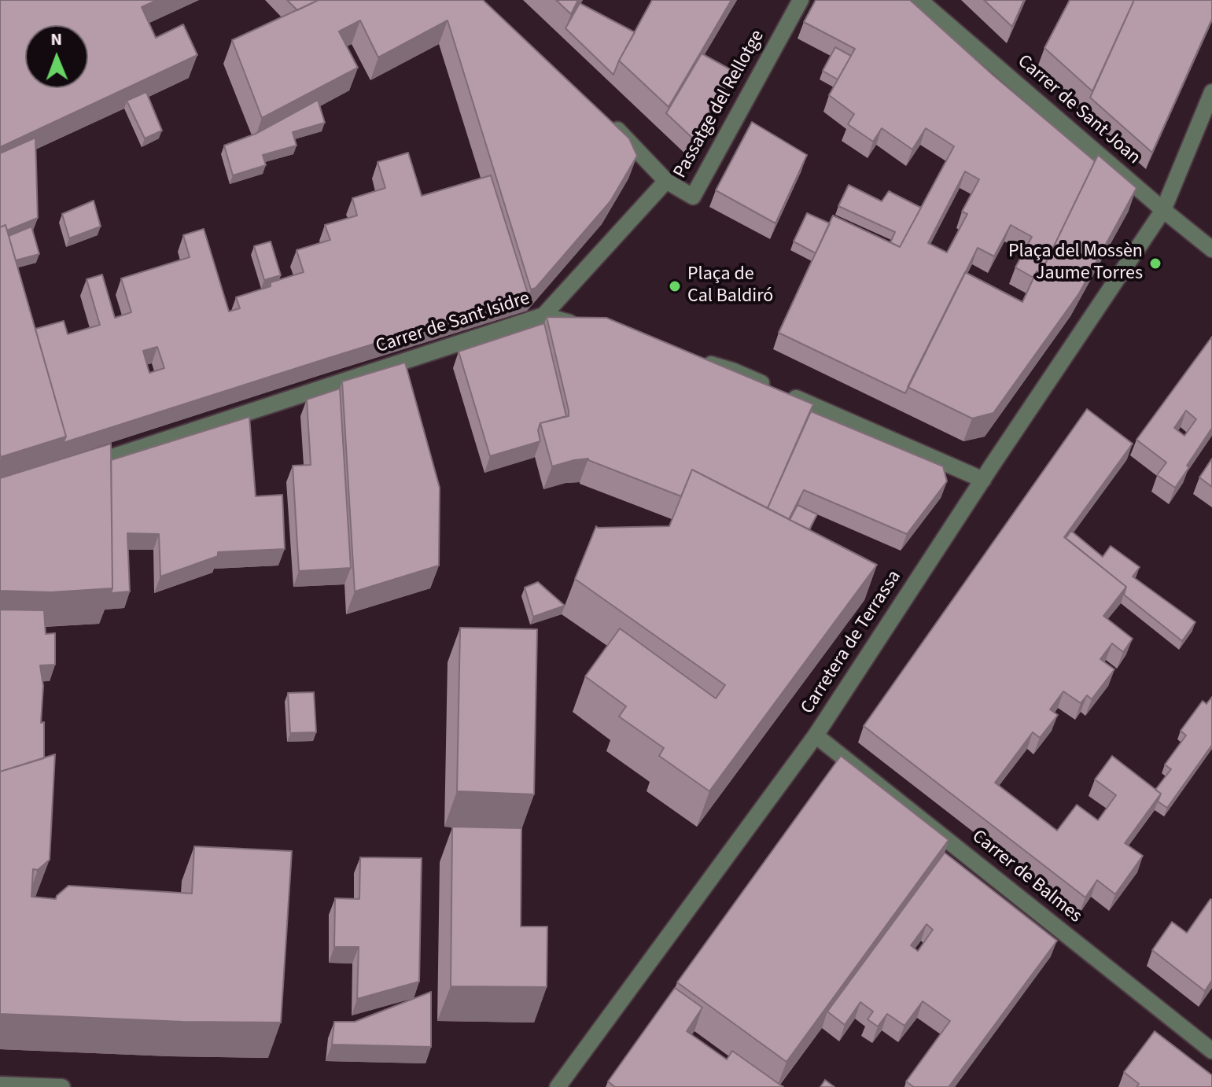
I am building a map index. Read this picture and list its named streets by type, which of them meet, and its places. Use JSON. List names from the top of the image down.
{
  "streets": {
    "street": [
      "Passatge del Rellotge",
      "Carrer de Sant Joan",
      "Carrer de Sant Isidre",
      "Carretera de Terrassa",
      "Carrer de Balmes"
    ]
  },
  "crossings": [
    ["Carrer de Sant Joan", "Carretera de Terrassa"],
    ["Carretera de Terrassa", "Carrer de Balmes"]
  ],
  "places": ["Plaça del Mossèn Jaume Torres", "Plaça de Cal Baldiró"],
  "north": "top"
}
